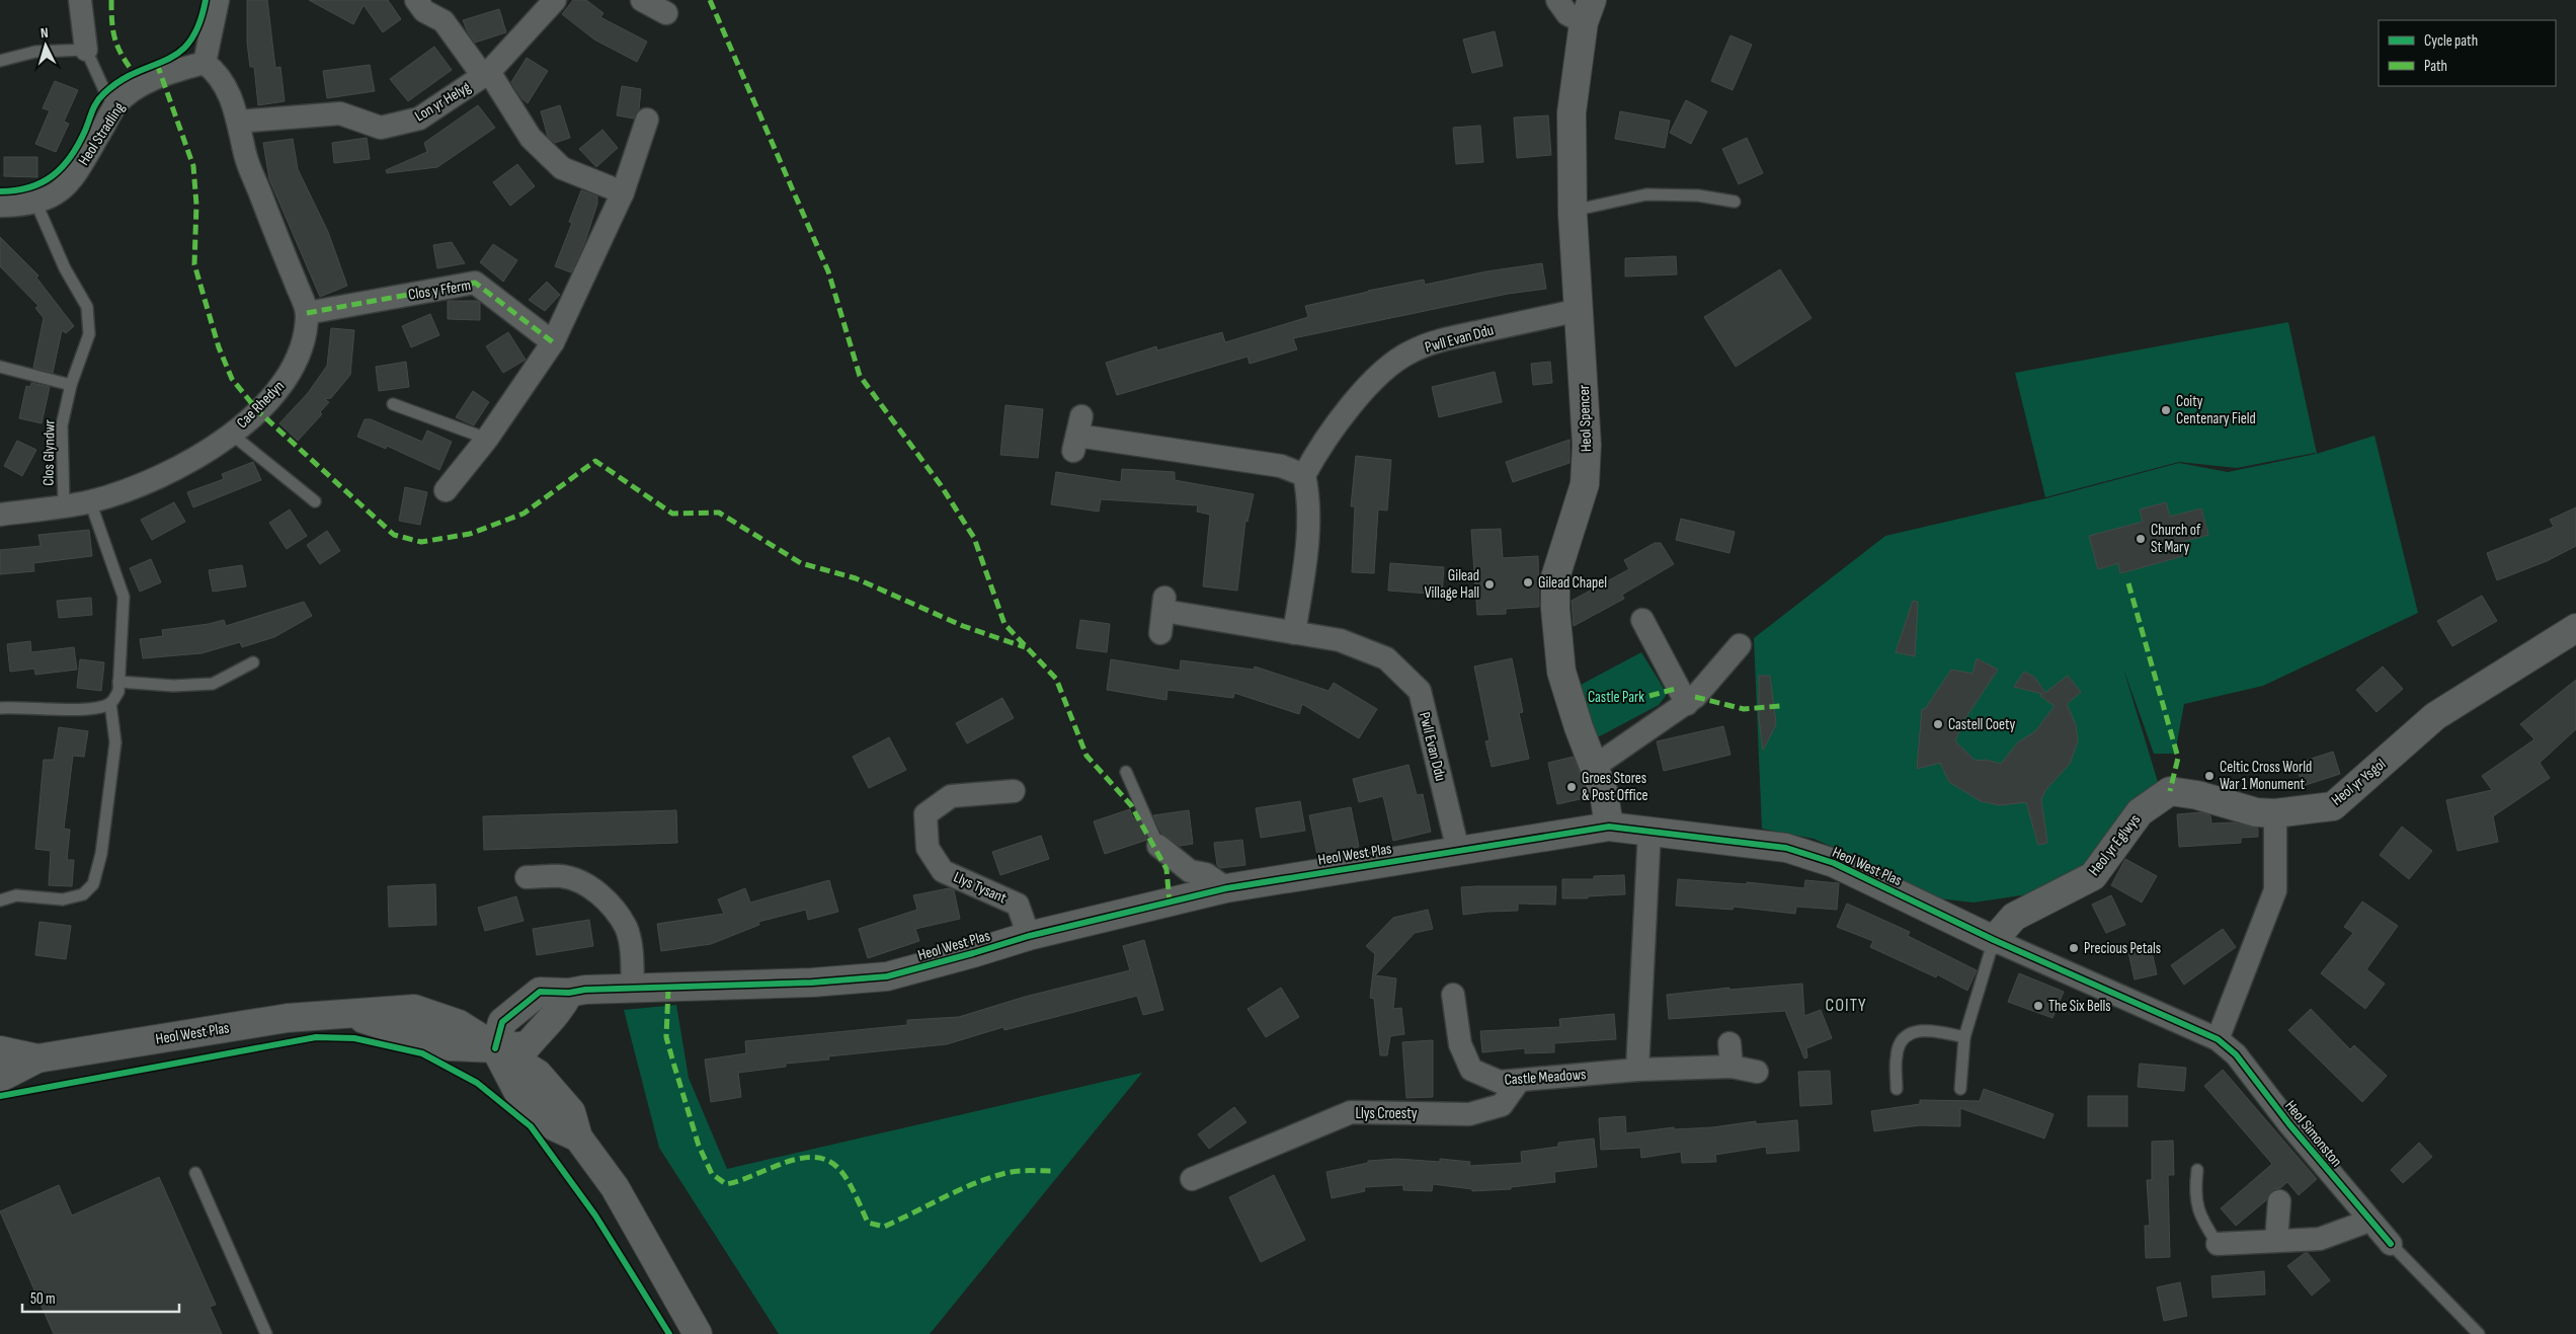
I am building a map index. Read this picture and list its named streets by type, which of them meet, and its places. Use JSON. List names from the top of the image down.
{
  "streets": {
    "street": [
      "Lon yr Helyg",
      "Heol Stradling",
      "Clos y Fferm",
      "Pwll Evan Ddu",
      "Cae Rhedyn",
      "Heol Spencer",
      "Heol yr Ysgol",
      "Heol yr Eglwys",
      "Heol West Plas",
      "Llys Tysant",
      "Castle Meadows",
      "Llys Croesty",
      "Heol Simonston"
    ],
    "lane": ["Clos Glyndwr"]
  },
  "crossings": [
    ["Lon yr Helyg", "Cae Rhedyn"],
    ["Heol Stradling", "Cae Rhedyn"],
    ["Heol Stradling", "Clos Glyndwr"],
    ["Clos y Fferm", "Cae Rhedyn"],
    ["Pwll Evan Ddu", "Heol Spencer"],
    ["Pwll Evan Ddu", "Heol West Plas"],
    ["Cae Rhedyn", "Clos Glyndwr"],
    ["Heol Spencer", "Heol West Plas"],
    ["Heol yr Ysgol", "Heol yr Eglwys"],
    ["Heol yr Eglwys", "Heol West Plas"],
    ["Heol West Plas", "Llys Tysant"],
    ["Heol West Plas", "Heol Simonston"],
    ["Castle Meadows", "Llys Croesty"]
  ],
  "districts": ["COITY"],
  "parks": ["Castle Park"],
  "places": [
    "Coity Centenary Field",
    "Church of St Mary",
    "Gilead Chapel",
    "Gilead Village Hall",
    "Castell Coety",
    "Celtic Cross World War 1 Monument",
    "Groes Stores & Post Office",
    "Precious Petals",
    "The Six Bells"
  ],
  "legend": ["Cycle path", "Path"],
  "scale_bar": "50 m",
  "north": "top"
}
